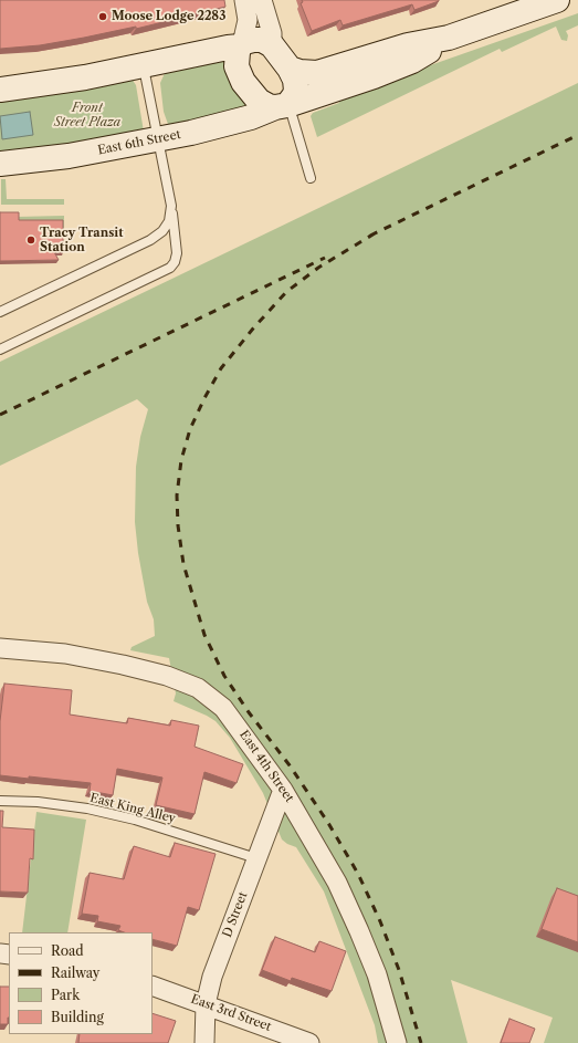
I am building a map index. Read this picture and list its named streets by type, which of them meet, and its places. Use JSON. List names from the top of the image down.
{
  "streets": {
    "street": [
      "East 6th Street",
      "East 4th Street",
      "D Street",
      "East 3rd Street"
    ],
    "lane": ["East King Alley"]
  },
  "crossings": [
    ["East 4th Street", "D Street"],
    ["East King Alley", "D Street"],
    ["D Street", "East 3rd Street"]
  ],
  "parks": ["Front Street Plaza"],
  "places": ["Moose Lodge 2283", "Tracy Transit Station"],
  "legend": [
    "Road",
    "Railway",
    "Park",
    "Building"
  ]
}
